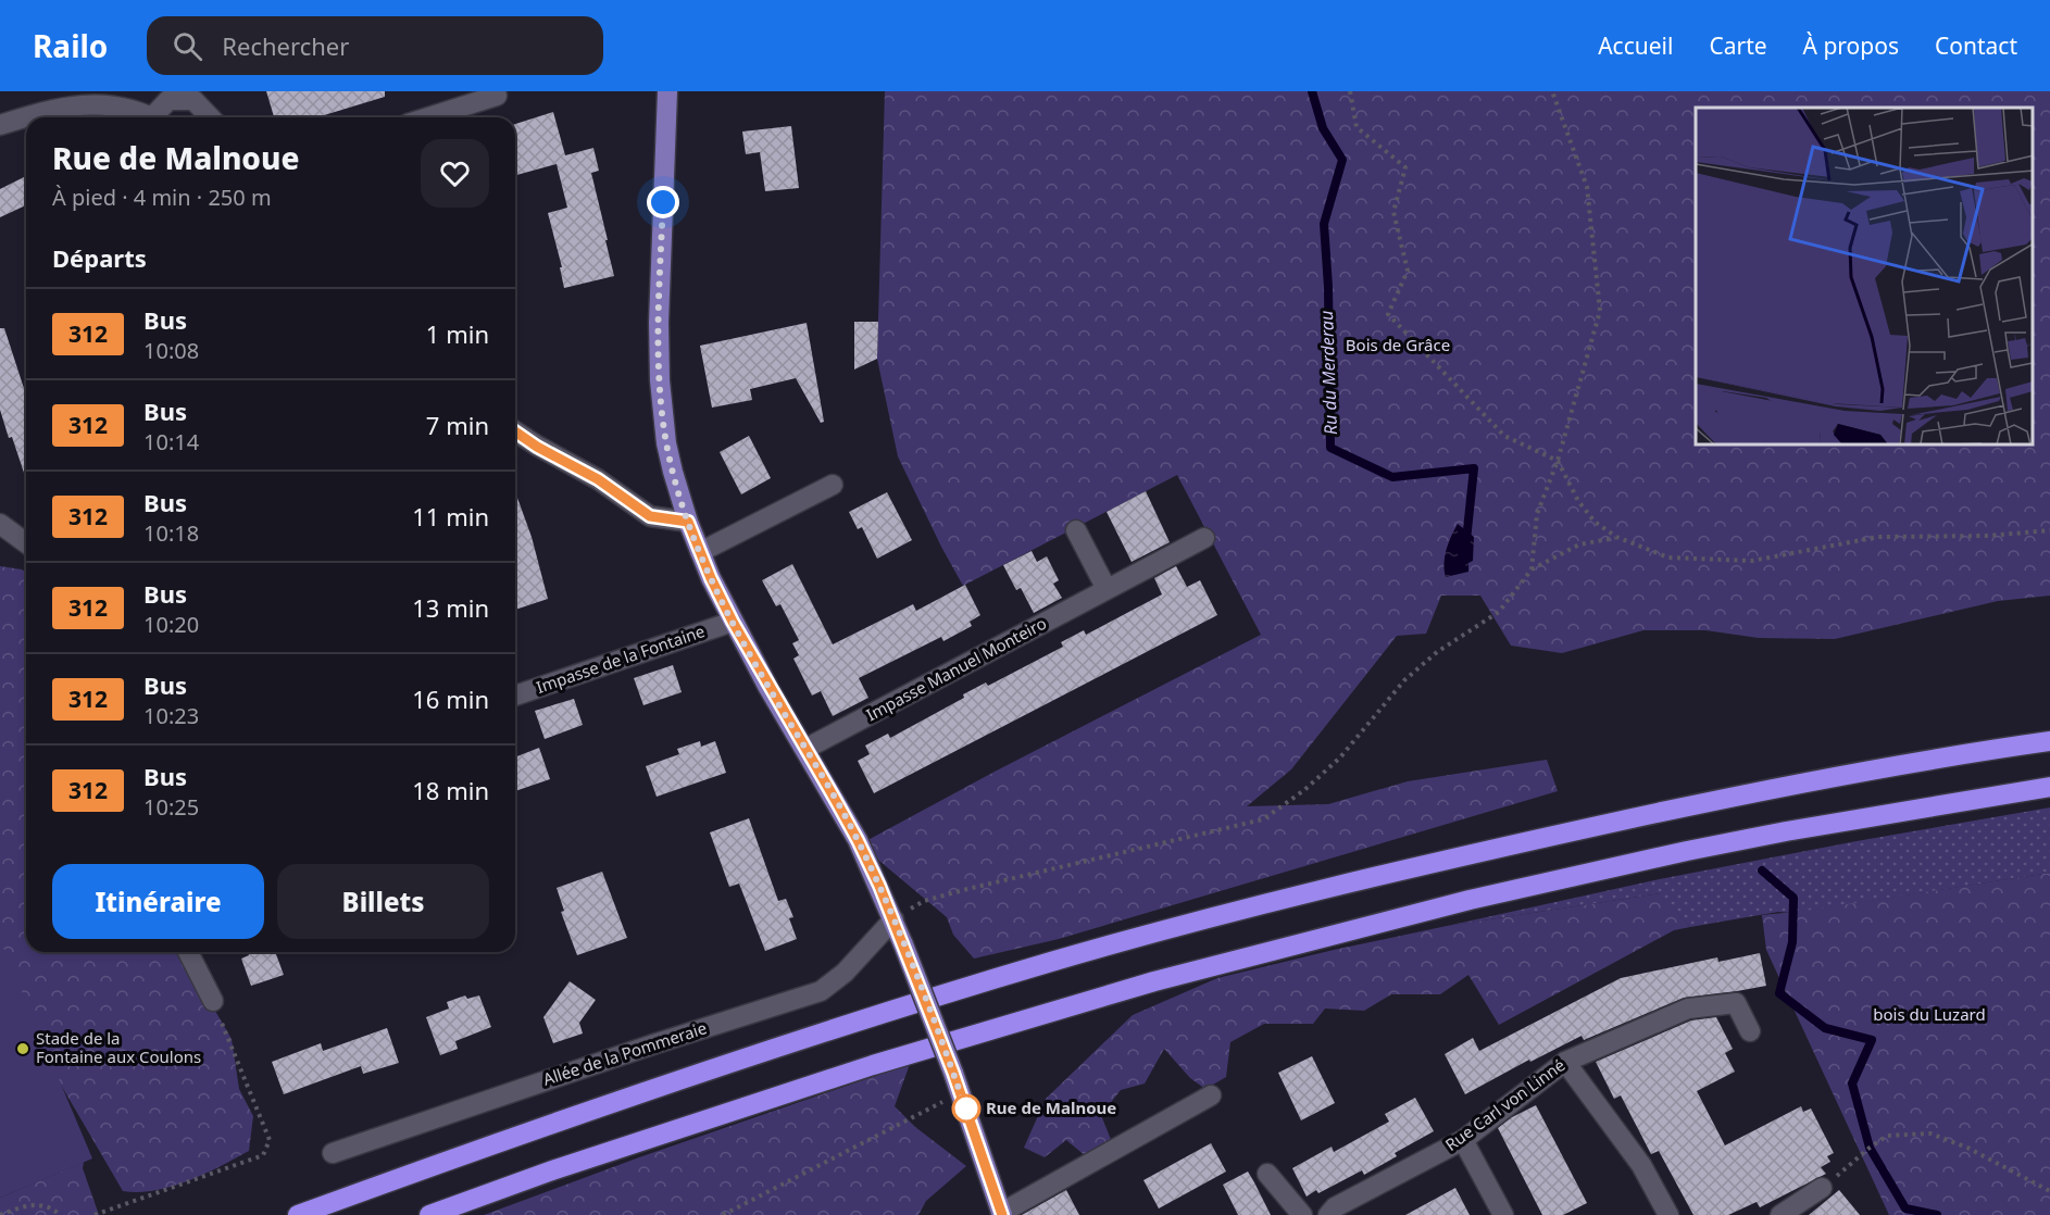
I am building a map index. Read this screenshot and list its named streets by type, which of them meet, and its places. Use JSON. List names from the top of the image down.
{
  "streets": {
    "street": [
      "Impasse de la Fontaine",
      "Impasse Manuel Monteiro",
      "Allée de la Pommeraie",
      "Rue Carl von Linné"
    ]
  },
  "water": ["Ru du Merderau"],
  "parks": ["Bois de Grâce", "bois du Luzard"],
  "places": ["Stade de la Fontaine aux Coulons", "Rue de Malnoue"],
  "lines": ["bus line 312"],
  "page": {
    "header": "Railo",
    "search": "Rechercher",
    "nav": [
      "Accueil",
      "Carte",
      "À propos",
      "Contact"
    ],
    "heading": [
      ["Rue de Malnoue", "À pied · 4 min · 250 m"],
      "Départs"
    ],
    "list": [
      {
        "mark": "312",
        "name": "Bus",
        "note": "10:08",
        "value": "1 min"
      },
      {
        "mark": "312",
        "name": "Bus",
        "note": "10:14",
        "value": "7 min"
      },
      {
        "mark": "312",
        "name": "Bus",
        "note": "10:18",
        "value": "11 min"
      },
      {
        "mark": "312",
        "name": "Bus",
        "note": "10:20",
        "value": "13 min"
      },
      {
        "mark": "312",
        "name": "Bus",
        "note": "10:23",
        "value": "16 min"
      },
      {
        "mark": "312",
        "name": "Bus",
        "note": "10:25",
        "value": "18 min"
      }
    ],
    "buttons": ["Itinéraire", "Billets"]
  }
}
